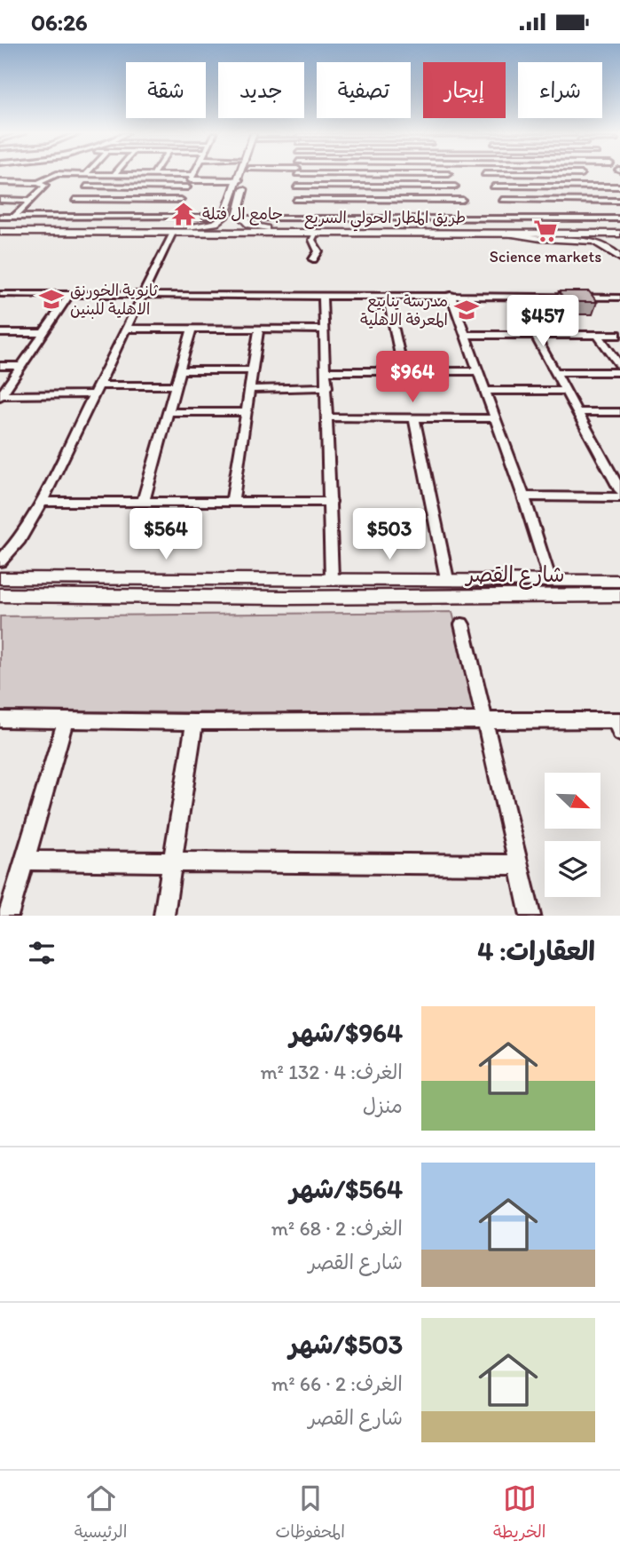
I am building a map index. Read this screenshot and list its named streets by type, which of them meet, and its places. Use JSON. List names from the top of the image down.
{
  "streets": {
    "highway": ["طريق المطار الحولي السريع"],
    "street": ["شارع القصر"]
  },
  "places": {
    "temple": ["جامع ال فتلة"],
    "supermarket": ["Science markets"],
    "school or university": ["ثانوية الخورنق الاهلية للبنين", "مدرسة ينابيع المعرفة الاهلية"]
  },
  "north": "bottom right",
  "page": {
    "status": "06:26",
    "chip": [
      "شراء",
      "إيجار",
      "تصفية",
      "جديد",
      "شقة"
    ],
    "price": [
      "$457",
      "$964",
      "$564",
      "$503"
    ],
    "heading": "العقارات: 4",
    "list": [
      {
        "name": "$964/شهر",
        "note": "الغرف: 4 · 132 m² · منزل"
      },
      {
        "name": "$564/شهر",
        "note": "الغرف: 2 · 68 m² · شارع القصر"
      },
      {
        "name": "$503/شهر",
        "note": "الغرف: 2 · 66 m² · شارع القصر"
      }
    ],
    "tabs": ["الخريطة", "المحفوظات", "الرئيسية"]
  }
}
